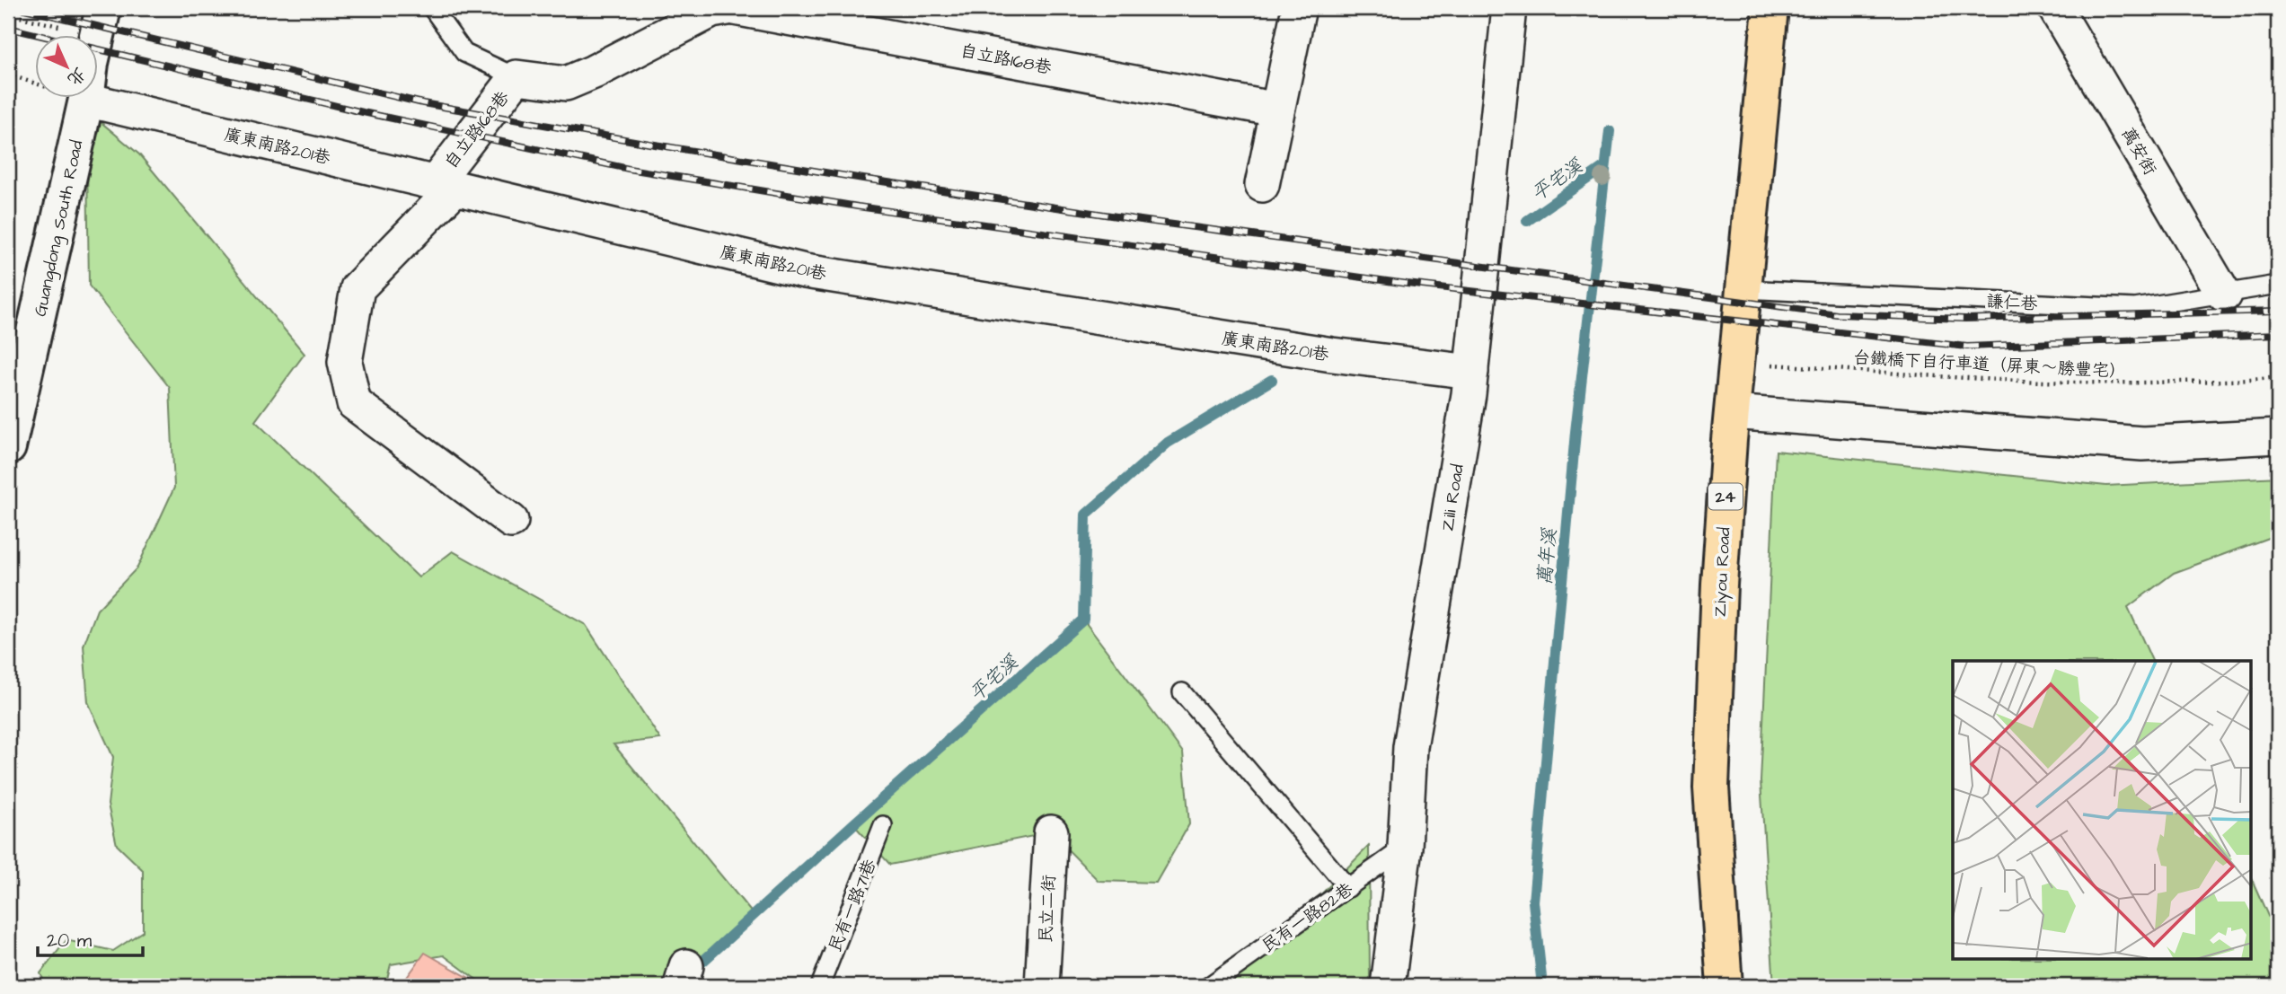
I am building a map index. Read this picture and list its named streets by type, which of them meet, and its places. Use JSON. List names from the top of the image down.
{
  "streets": {
    "main road": ["24", "Ziyou Road"],
    "street": [
      "自立路168巷",
      "廣東南路201巷",
      "萬安街",
      "Guangdong South Road",
      "Zili Road",
      "民立二街"
    ],
    "lane": ["謙仁巷", "民有一路71巷", "民有一路82巷"],
    "path": ["台鐵橋下自行車道（屏東～勝豐宅）"]
  },
  "crossings": [
    ["自立路168巷", "廣東南路201巷"],
    ["廣東南路201巷", "Guangdong South Road"],
    ["廣東南路201巷", "Zili Road"],
    ["萬安街", "謙仁巷"],
    ["謙仁巷", "Ziyou Road"],
    ["台鐵橋下自行車道（屏東～勝豐宅）", "Ziyou Road"],
    ["Zili Road", "民有一路82巷"]
  ],
  "water": ["平宅溪", "萬年溪"],
  "scale_bar": "20 m",
  "north": "bottom right"
}
